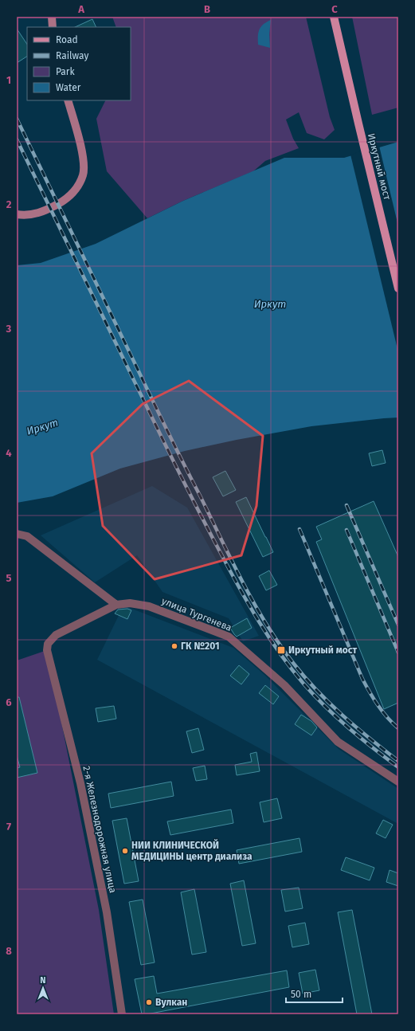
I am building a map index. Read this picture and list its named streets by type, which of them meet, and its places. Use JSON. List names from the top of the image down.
{
  "streets": {
    "main road": ["Иркутный мост"],
    "street": ["улица Тургенева", "2-я Железнодорожная улица"]
  },
  "crossings": [
    ["улица Тургенева", "2-я Железнодорожная улица"]
  ],
  "water": ["Иркут"],
  "places": {
    "other": ["ГК №201", "НИИ КЛИНИЧЕСКОЙ МЕДИЦИНЫ центр диализа", "Вулкан"],
    "transit": ["Иркутный мост"]
  },
  "legend": [
    "Road",
    "Railway",
    "Park",
    "Water"
  ],
  "scale_bar": "50 m",
  "north": "top",
  "grid": {
    "columns": ["A", "B", "C"],
    "rows": [
      "1",
      "2",
      "3",
      "4",
      "5",
      "6",
      "7",
      "8"
    ]
  }
}
